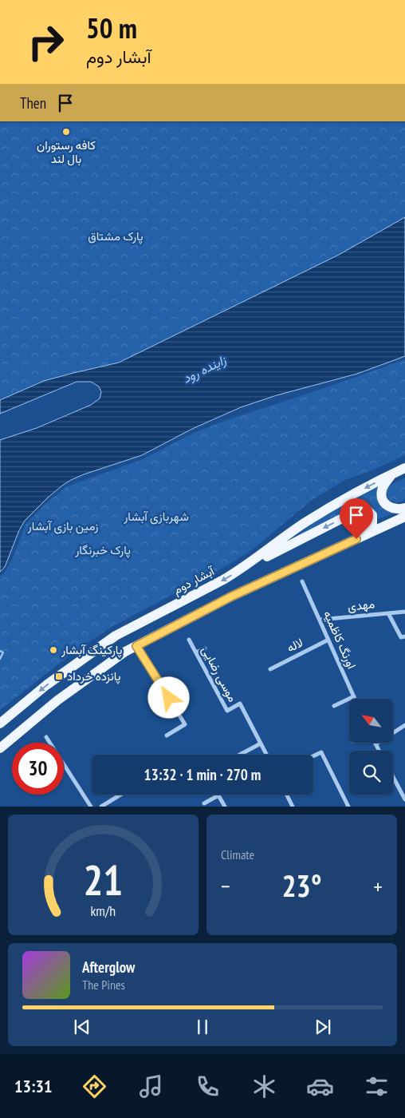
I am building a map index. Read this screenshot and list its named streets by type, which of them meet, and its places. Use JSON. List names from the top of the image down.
{
  "streets": {
    "main road": ["آبشار دوم"],
    "street": [
      "مهدی",
      "اورنگ کاظمیه",
      "لاله",
      "موسی رضایی"
    ]
  },
  "crossings": [
    ["مهدی", "اورنگ کاظمیه"],
    ["اورنگ کاظمیه", "لاله"]
  ],
  "water": ["زاینده رود"],
  "parks": [
    "پارک مشتاق",
    "شهربازی آبشار",
    "زمین بازی آبشار",
    "پارک خبرنگار"
  ],
  "places": {
    "other": ["کافه رستوران بال لند", "پارکینگ آبشار"],
    "transit": ["پانزده خرداد"]
  },
  "north": "top left",
  "page": {
    "turn": ["50 m", "آبشار دوم"],
    "then": "Then",
    "limit": "30",
    "trip": "13:32 · 1 min · 270 m",
    "tile": "Climate",
    "heat": ["−", "23°", "+"],
    "song": ["Afterglow", "The Pines"],
    "tabs": "13:31",
    "gauge": ["21", "km/h"]
  }
}
